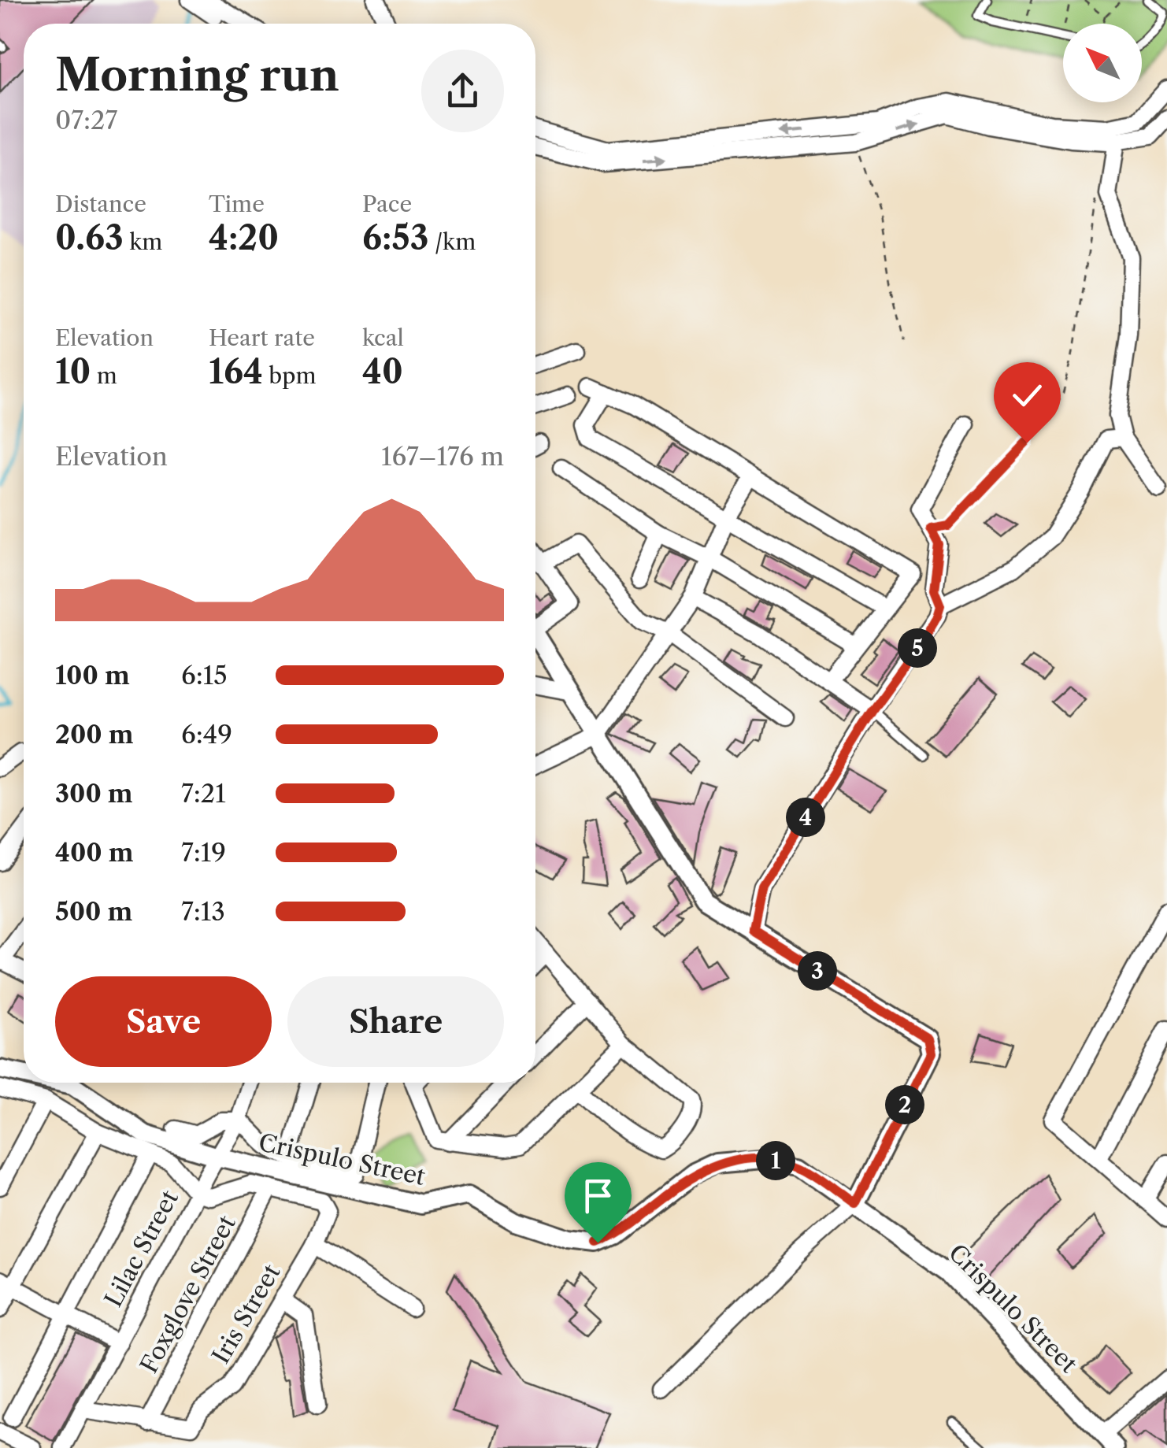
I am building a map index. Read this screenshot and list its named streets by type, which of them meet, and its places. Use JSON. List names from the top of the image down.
{
  "streets": {
    "street": [
      "Crispulo Street",
      "Lilac Street",
      "Foxglove Street",
      "Iris Street"
    ]
  },
  "crossings": [
    ["Crispulo Street", "Lilac Street"],
    ["Foxglove Street", "Iris Street"]
  ],
  "north": "top left",
  "page": {
    "heading": ["Morning run", "07:27"],
    "stats": [
      ["Distance", "0.63 km"],
      ["Time", "4:20"],
      ["Pace", "6:53 /km"],
      ["Elevation", "10 m"],
      ["Heart rate", "164 bpm"],
      ["kcal", "40"]
    ],
    "chart": ["Elevation", "167–176 m"],
    "pins": [
      "5",
      "4",
      "3",
      "2",
      "1"
    ],
    "list": [
      {
        "name": "100 m",
        "note": "6:15"
      },
      {
        "name": "200 m",
        "note": "6:49"
      },
      {
        "name": "300 m",
        "note": "7:21"
      },
      {
        "name": "400 m",
        "note": "7:19"
      },
      {
        "name": "500 m",
        "note": "7:13"
      }
    ],
    "buttons": ["Save", "Share"]
  }
}
